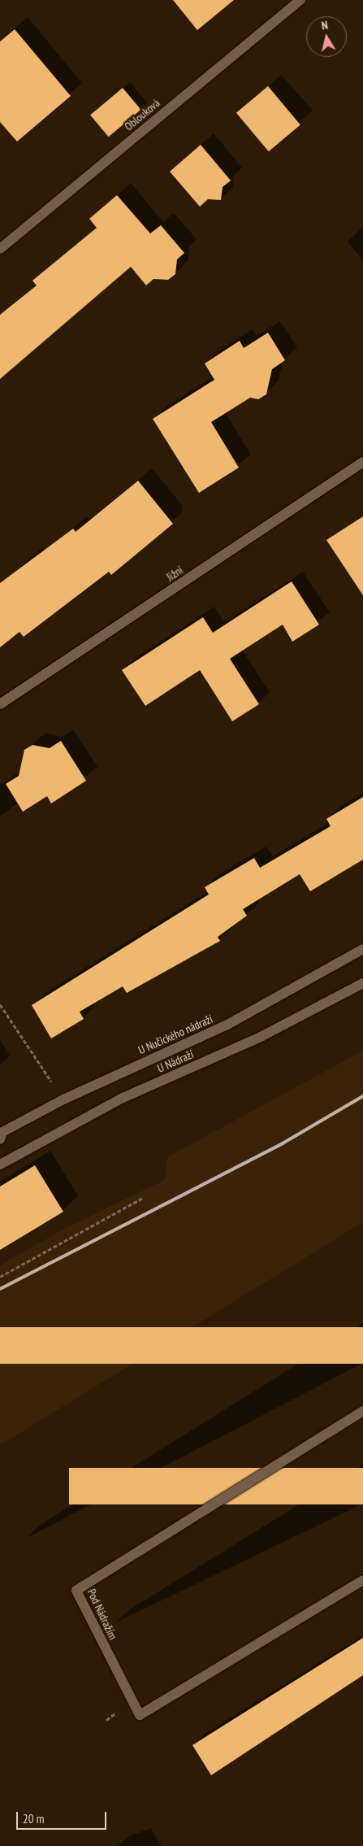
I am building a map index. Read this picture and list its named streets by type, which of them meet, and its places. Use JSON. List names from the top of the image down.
{
  "streets": {
    "street": [
      "Oblouková",
      "Jižní",
      "U Nučického nádraží",
      "U Nádraží",
      "Pod Nádražím"
    ]
  },
  "scale_bar": "20 m",
  "north": "top"
}
